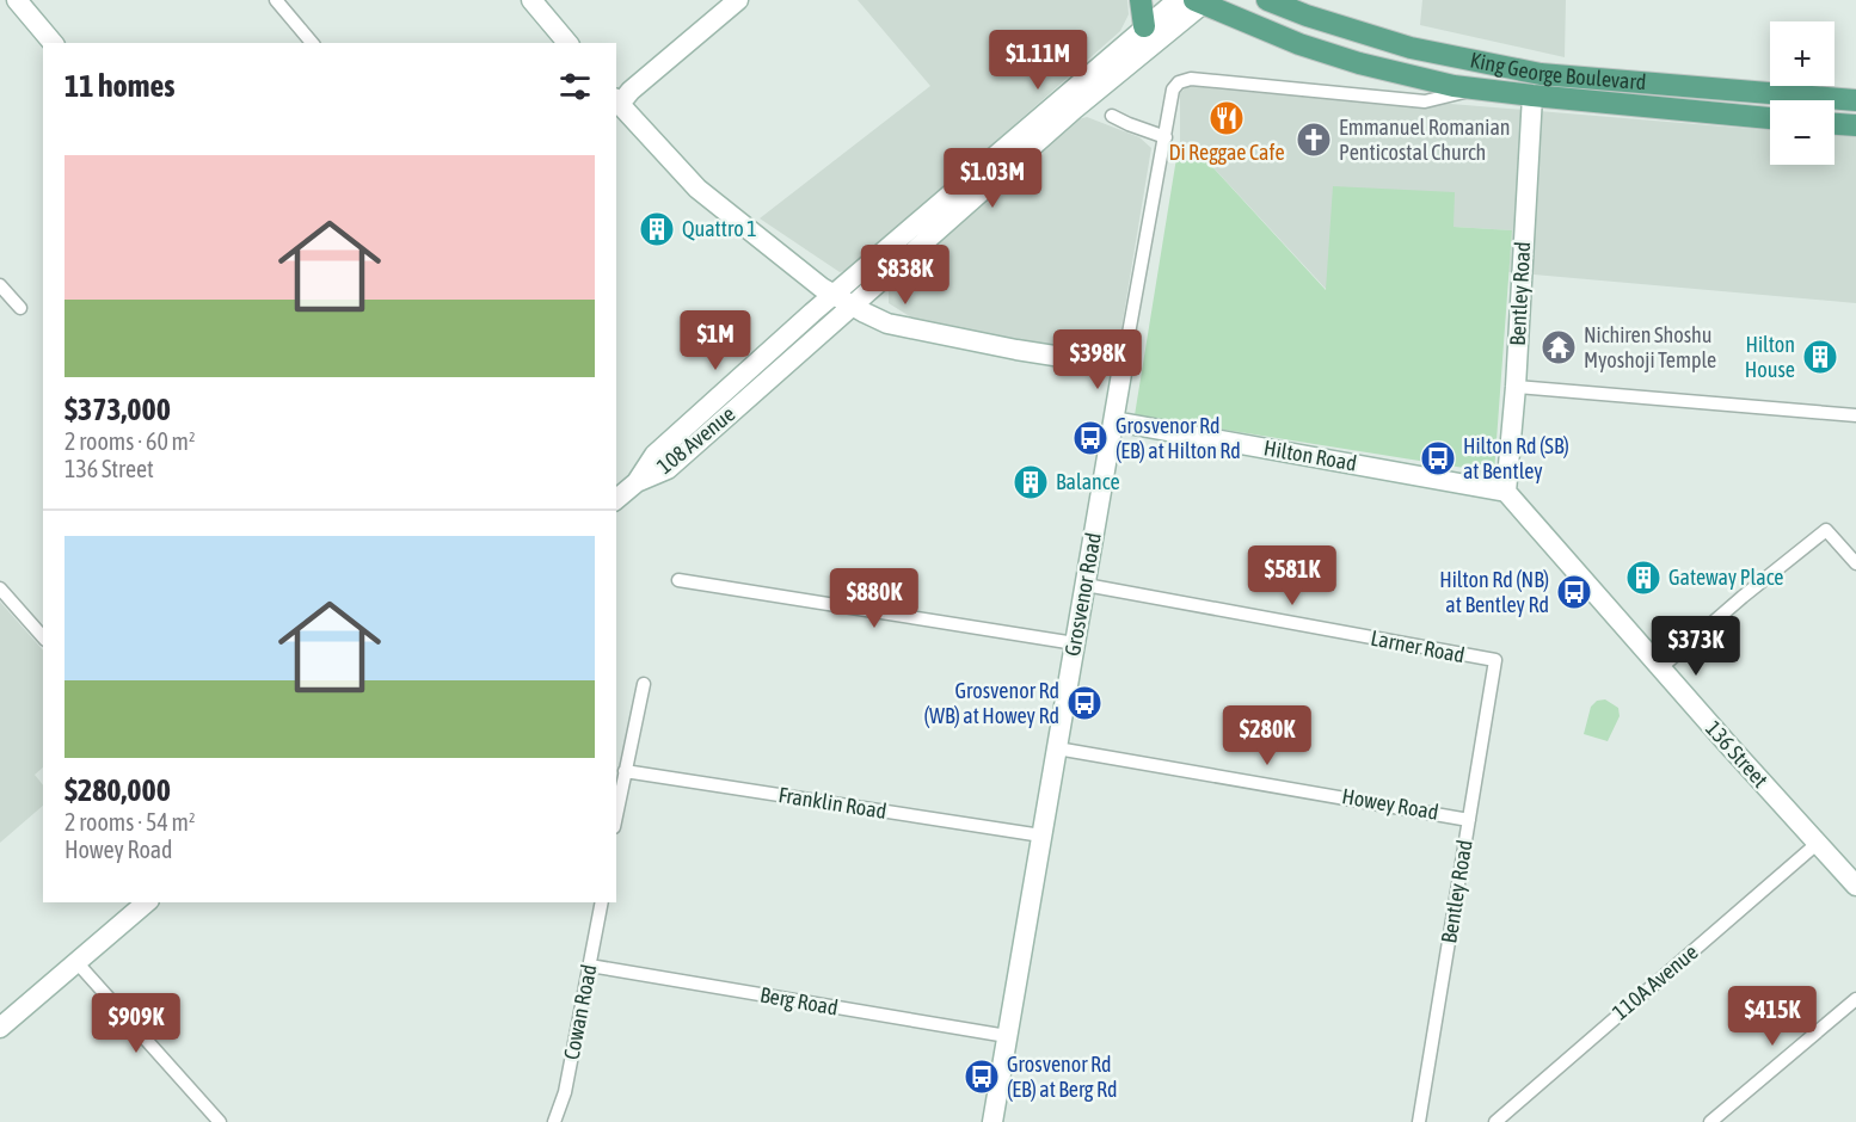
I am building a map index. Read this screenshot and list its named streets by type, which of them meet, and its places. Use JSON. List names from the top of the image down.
{
  "streets": {
    "main road": ["King George Boulevard"],
    "street": [
      "Bentley Road",
      "108 Avenue",
      "Hilton Road",
      "Grosvenor Road",
      "Larner Road",
      "136 Street",
      "Franklin Road",
      "Howey Road",
      "110A Avenue",
      "Berg Road",
      "Cowan Road"
    ]
  },
  "crossings": [
    ["King George Boulevard", "Bentley Road"],
    ["King George Boulevard", "108 Avenue"],
    ["King George Boulevard", "Grosvenor Road"],
    ["Bentley Road", "Hilton Road"],
    ["Bentley Road", "Larner Road"],
    ["Bentley Road", "136 Street"],
    ["Bentley Road", "Howey Road"],
    ["Hilton Road", "Grosvenor Road"],
    ["Hilton Road", "136 Street"],
    ["Grosvenor Road", "Larner Road"],
    ["Grosvenor Road", "Franklin Road"],
    ["Grosvenor Road", "Howey Road"],
    ["Grosvenor Road", "Berg Road"],
    ["136 Street", "110A Avenue"],
    ["Berg Road", "Cowan Road"]
  ],
  "places": {
    "restaurant": ["Di Reggae Cafe"],
    "church": ["Emmanuel Romanian Penticostal Church"],
    "building": [
      "Quattro 1",
      "Hilton House",
      "Balance",
      "Gateway Place"
    ],
    "temple": ["Nichiren Shoshu Myoshoji Temple"],
    "bus stop": [
      "Grosvenor Rd (EB) at Hilton Rd",
      "Hilton Rd (SB) at Bentley",
      "Hilton Rd (NB) at Bentley Rd",
      "Grosvenor Rd (WB) at Howey Rd",
      "Grosvenor Rd (EB) at Berg Rd"
    ]
  },
  "page": {
    "map_buttons": ["+", "−"],
    "price": [
      "$1.11M",
      "$1.03M",
      "$838K",
      "$1M",
      "$398K",
      "$581K",
      "$880K",
      "$373K",
      "$280K",
      "$415K",
      "$909K"
    ],
    "heading": "11 homes",
    "list": [
      {
        "name": "$373,000",
        "note": "2 rooms · 60 m² · 136 Street"
      },
      {
        "name": "$280,000",
        "note": "2 rooms · 54 m² · Howey Road"
      }
    ]
  }
}
